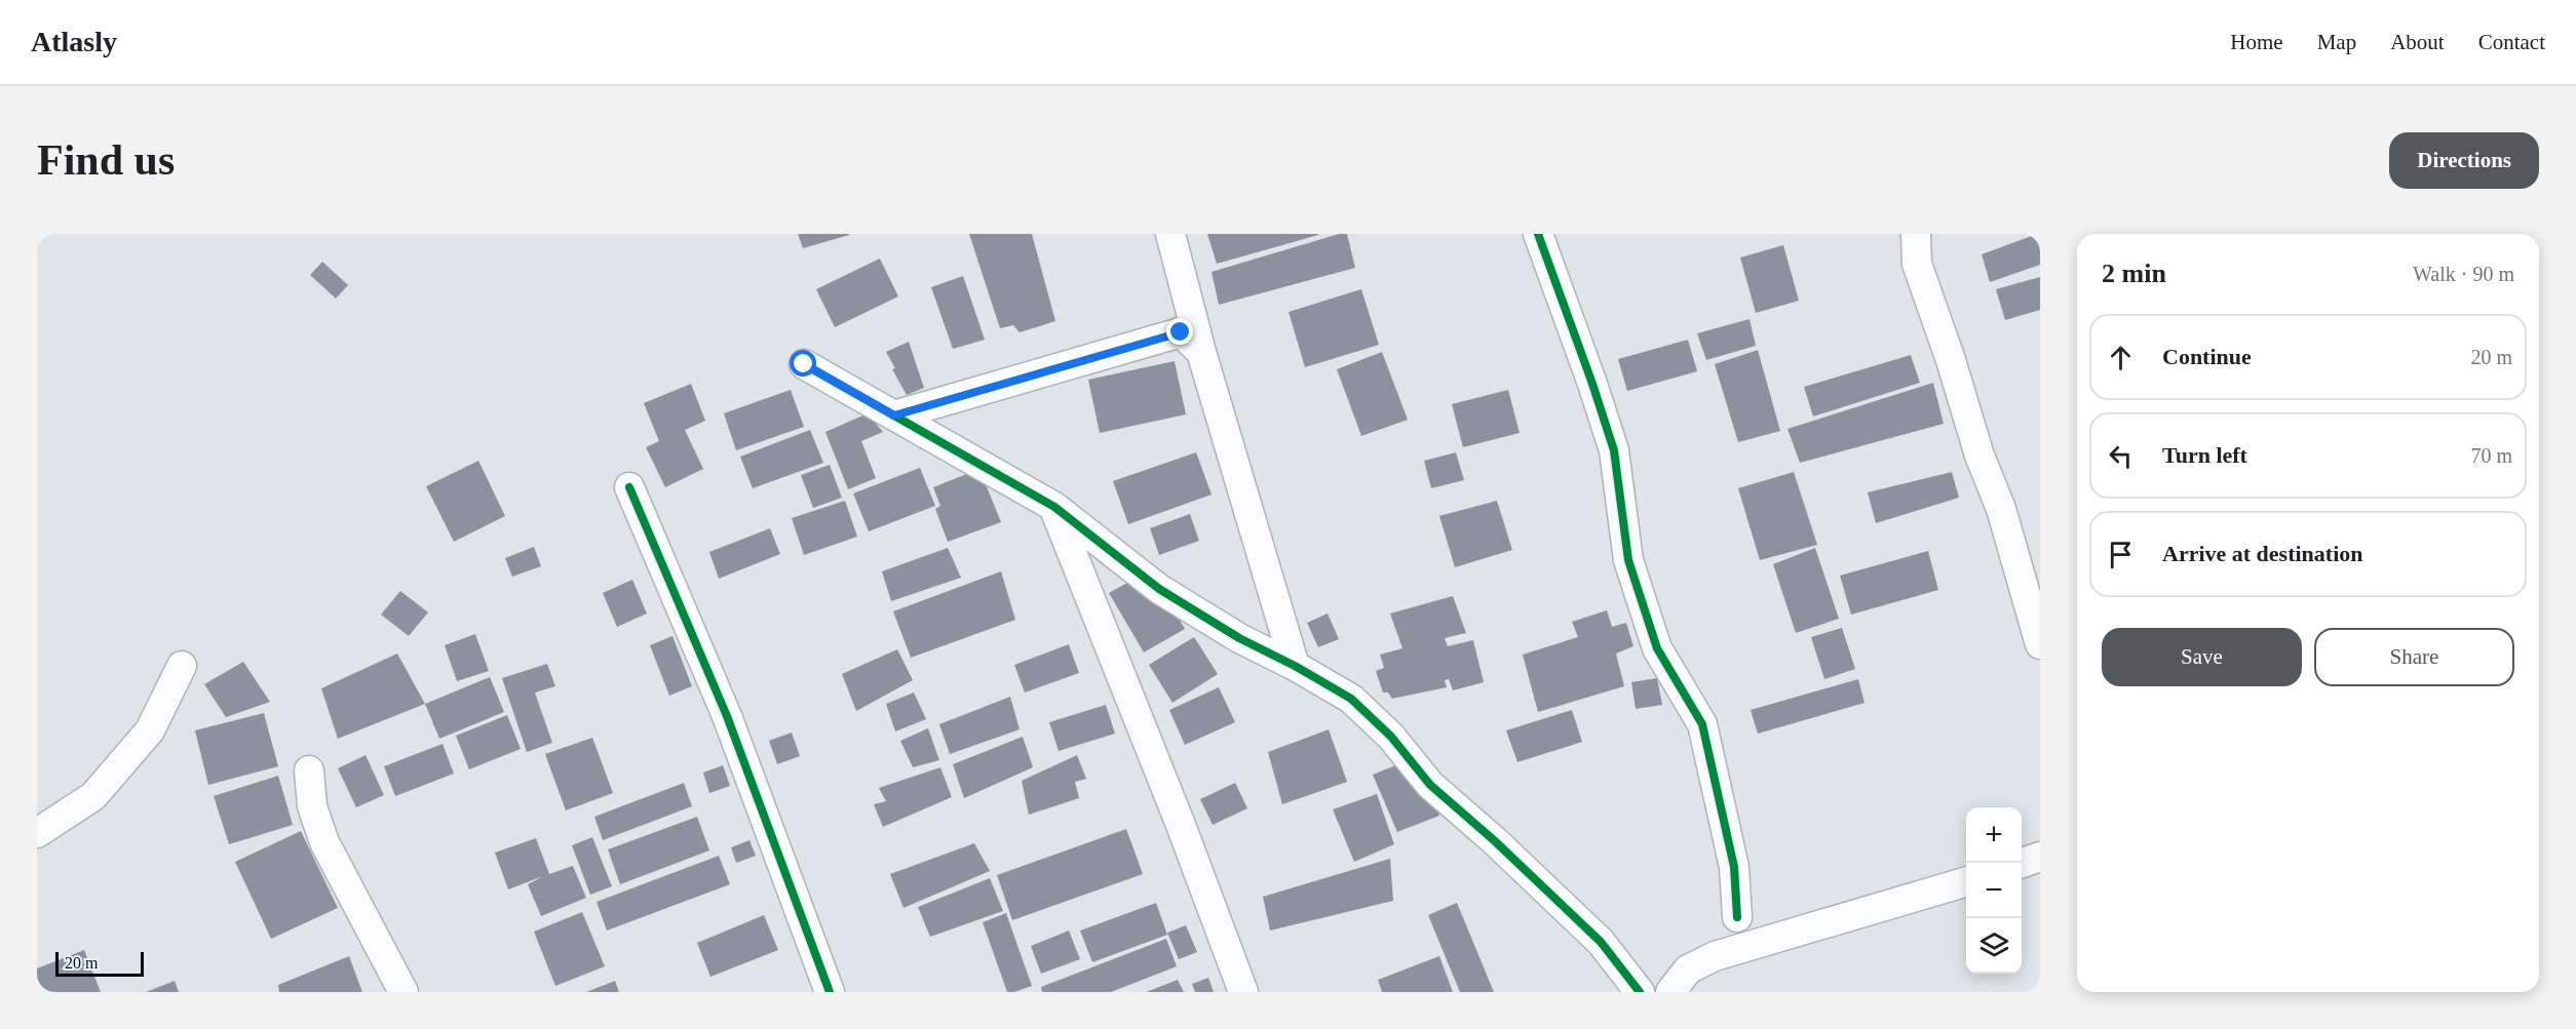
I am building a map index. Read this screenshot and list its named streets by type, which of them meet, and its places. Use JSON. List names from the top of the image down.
{
  "scale_bar": "20 m",
  "page": {
    "header": "Atlasly",
    "nav": [
      "Home",
      "Map",
      "About",
      "Contact"
    ],
    "buttons": [
      "Directions",
      ["Save", "Share"]
    ],
    "title": "Find us",
    "heading": ["2 min", "Walk · 90 m"],
    "list": [
      ["Continue", "20 m"],
      ["Turn left", "70 m"],
      "Arrive at destination"
    ],
    "map_buttons": ["+", "−"],
    "scale": "20 m"
  }
}
